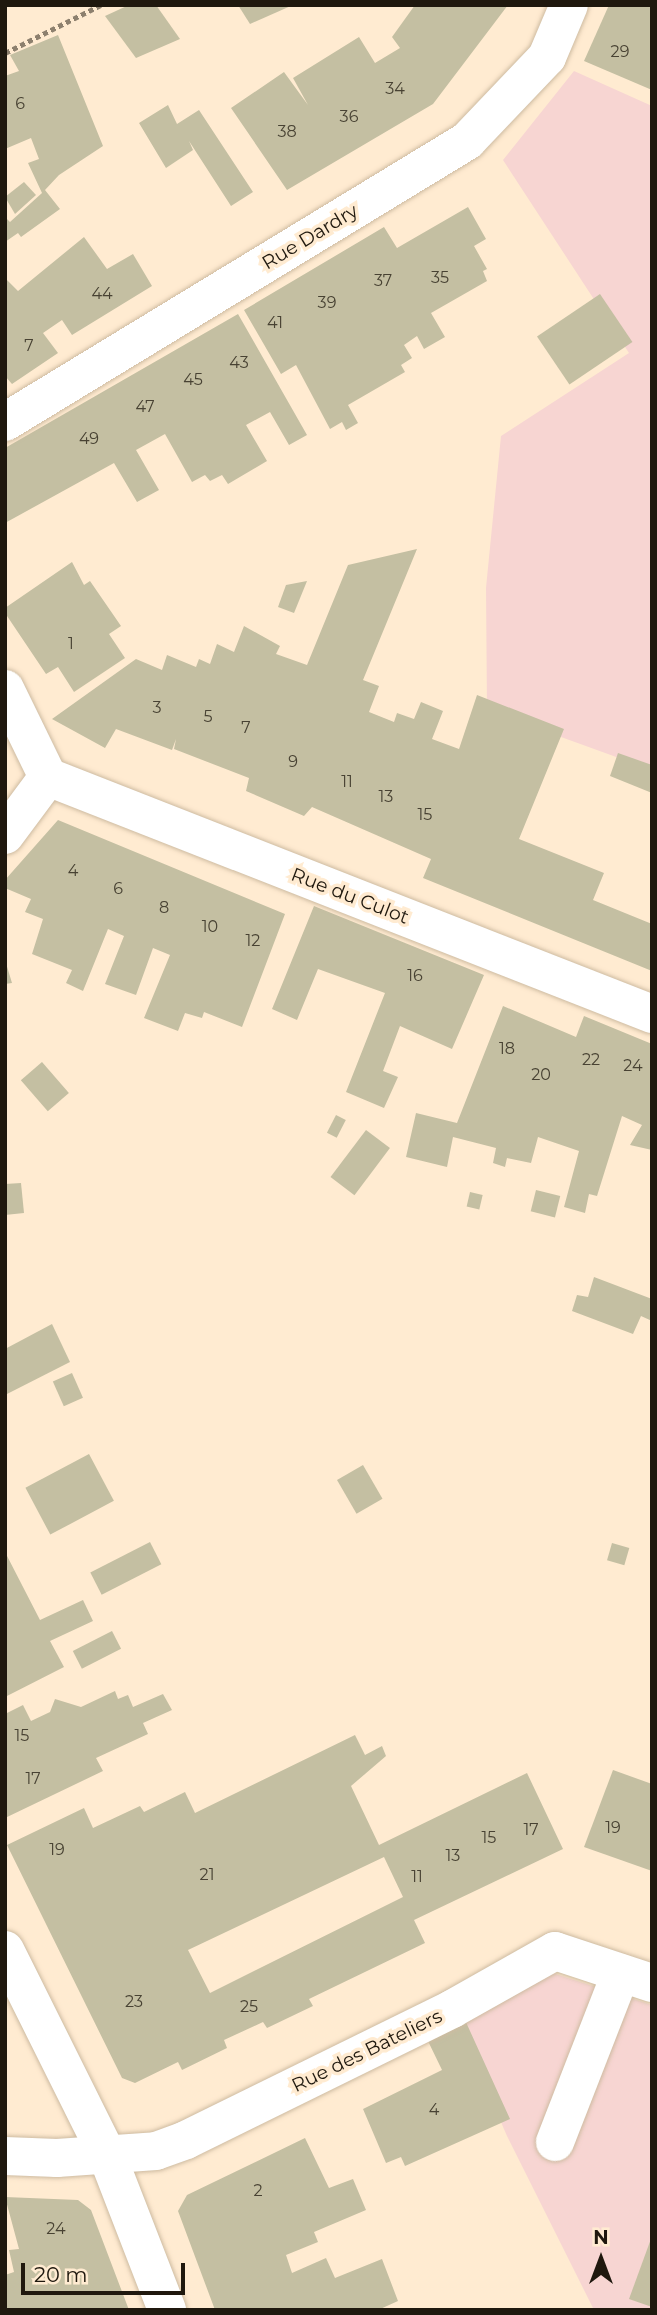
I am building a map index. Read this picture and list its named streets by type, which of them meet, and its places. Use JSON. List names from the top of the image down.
{
  "streets": {
    "street": ["Rue Dardry", "Rue du Culot", "Rue des Bateliers"]
  },
  "house_numbers": [
    "29",
    "34",
    "6",
    "36",
    "38",
    "35",
    "37",
    "44",
    "39",
    "41",
    "7",
    "43",
    "45",
    "47",
    "49",
    "1",
    "3",
    "5",
    "7",
    "9",
    "11",
    "13",
    "15",
    "4",
    "6",
    "8",
    "10",
    "12",
    "16",
    "18",
    "22",
    "24",
    "20",
    "15",
    "17",
    "19",
    "17",
    "15",
    "19",
    "13",
    "21",
    "11",
    "23",
    "25",
    "4",
    "2",
    "24"
  ],
  "scale_bar": "20 m",
  "north": "top"
}
